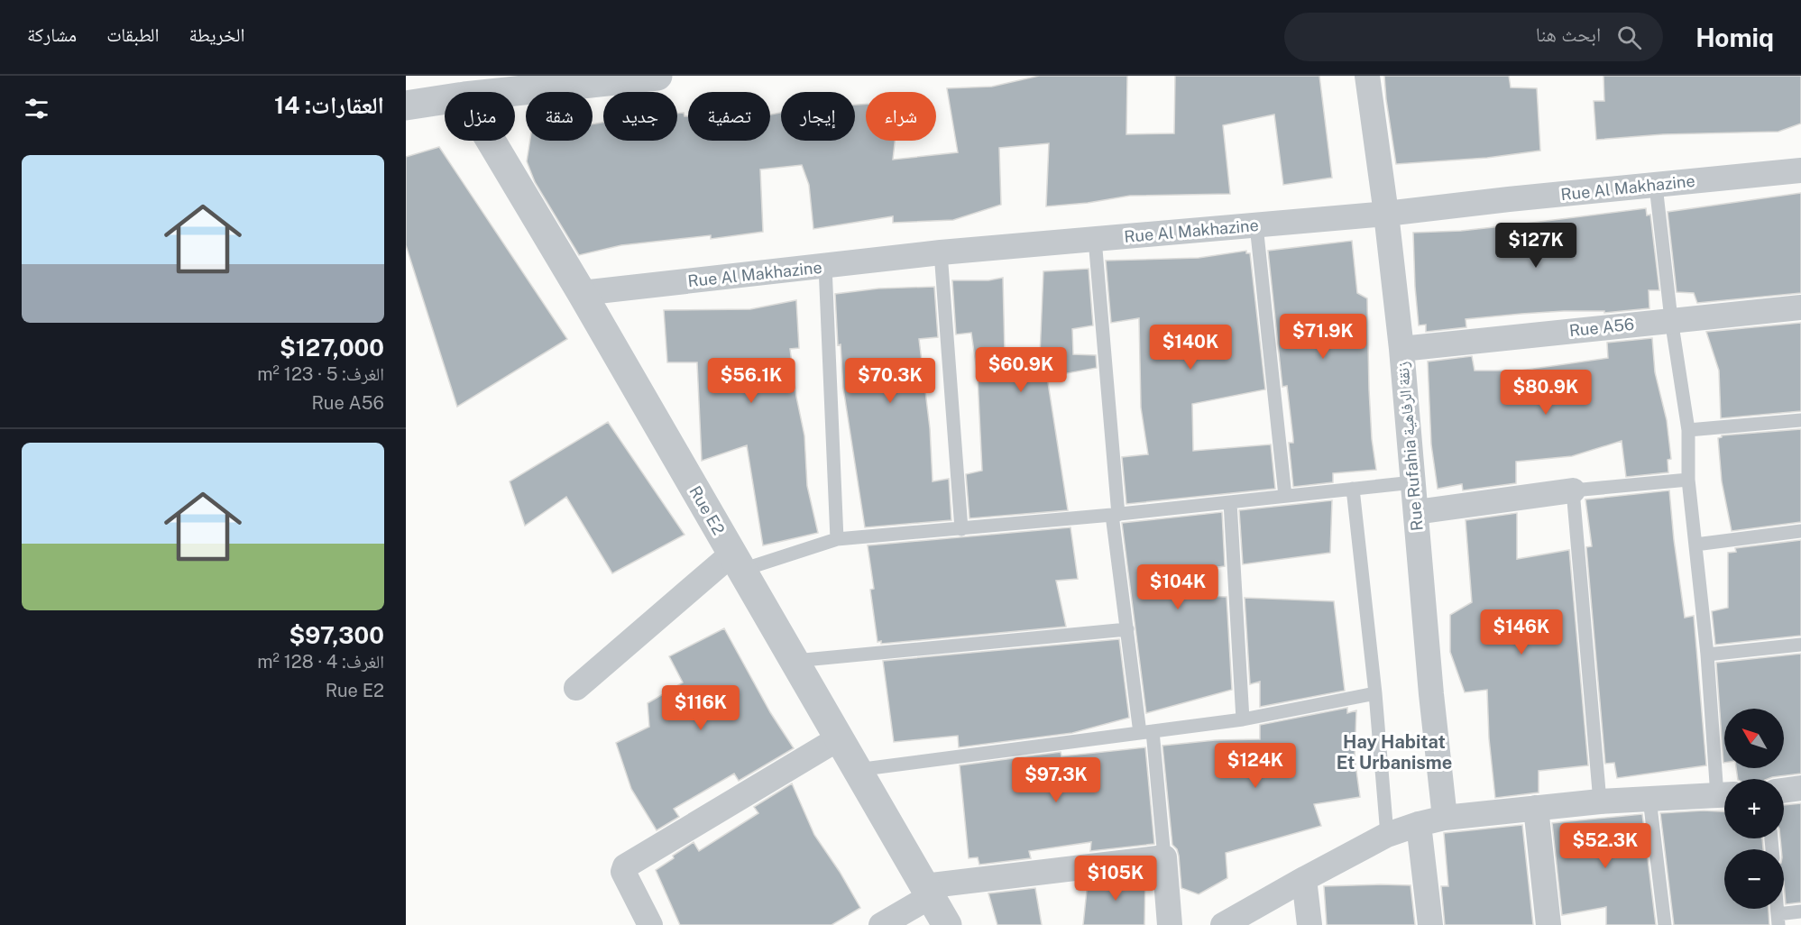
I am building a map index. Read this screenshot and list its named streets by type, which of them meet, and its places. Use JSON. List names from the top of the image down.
{
  "streets": {
    "street": [
      "Rue Al Makhazine",
      "Rue A56",
      "Rue Rufahia زنقة الرفاهية",
      "Rue E2"
    ]
  },
  "crossings": [
    ["Rue Al Makhazine", "Rue Rufahia زنقة الرفاهية"],
    ["Rue Al Makhazine", "Rue E2"],
    ["Rue A56", "Rue Rufahia زنقة الرفاهية"]
  ],
  "districts": ["Hay Habitat Et Urbanisme"],
  "north": "top left",
  "page": {
    "header": "Homiq",
    "search": "ابحث هنا",
    "nav": ["الخريطة", "الطبقات", "مشاركة"],
    "heading": "العقارات: 14",
    "chip": [
      "شراء",
      "إيجار",
      "تصفية",
      "جديد",
      "شقة",
      "منزل"
    ],
    "list": [
      {
        "name": "$127,000",
        "note": "الغرف: 5 · 123 m² · Rue A56"
      },
      {
        "name": "$97,300",
        "note": "الغرف: 4 · 128 m² · Rue E2"
      }
    ],
    "price": [
      "$127K",
      "$71.9K",
      "$140K",
      "$60.9K",
      "$56.1K",
      "$70.3K",
      "$80.9K",
      "$104K",
      "$146K",
      "$116K",
      "$124K",
      "$97.3K",
      "$52.3K",
      "$105K"
    ],
    "map_buttons": ["+", "−"]
  }
}
